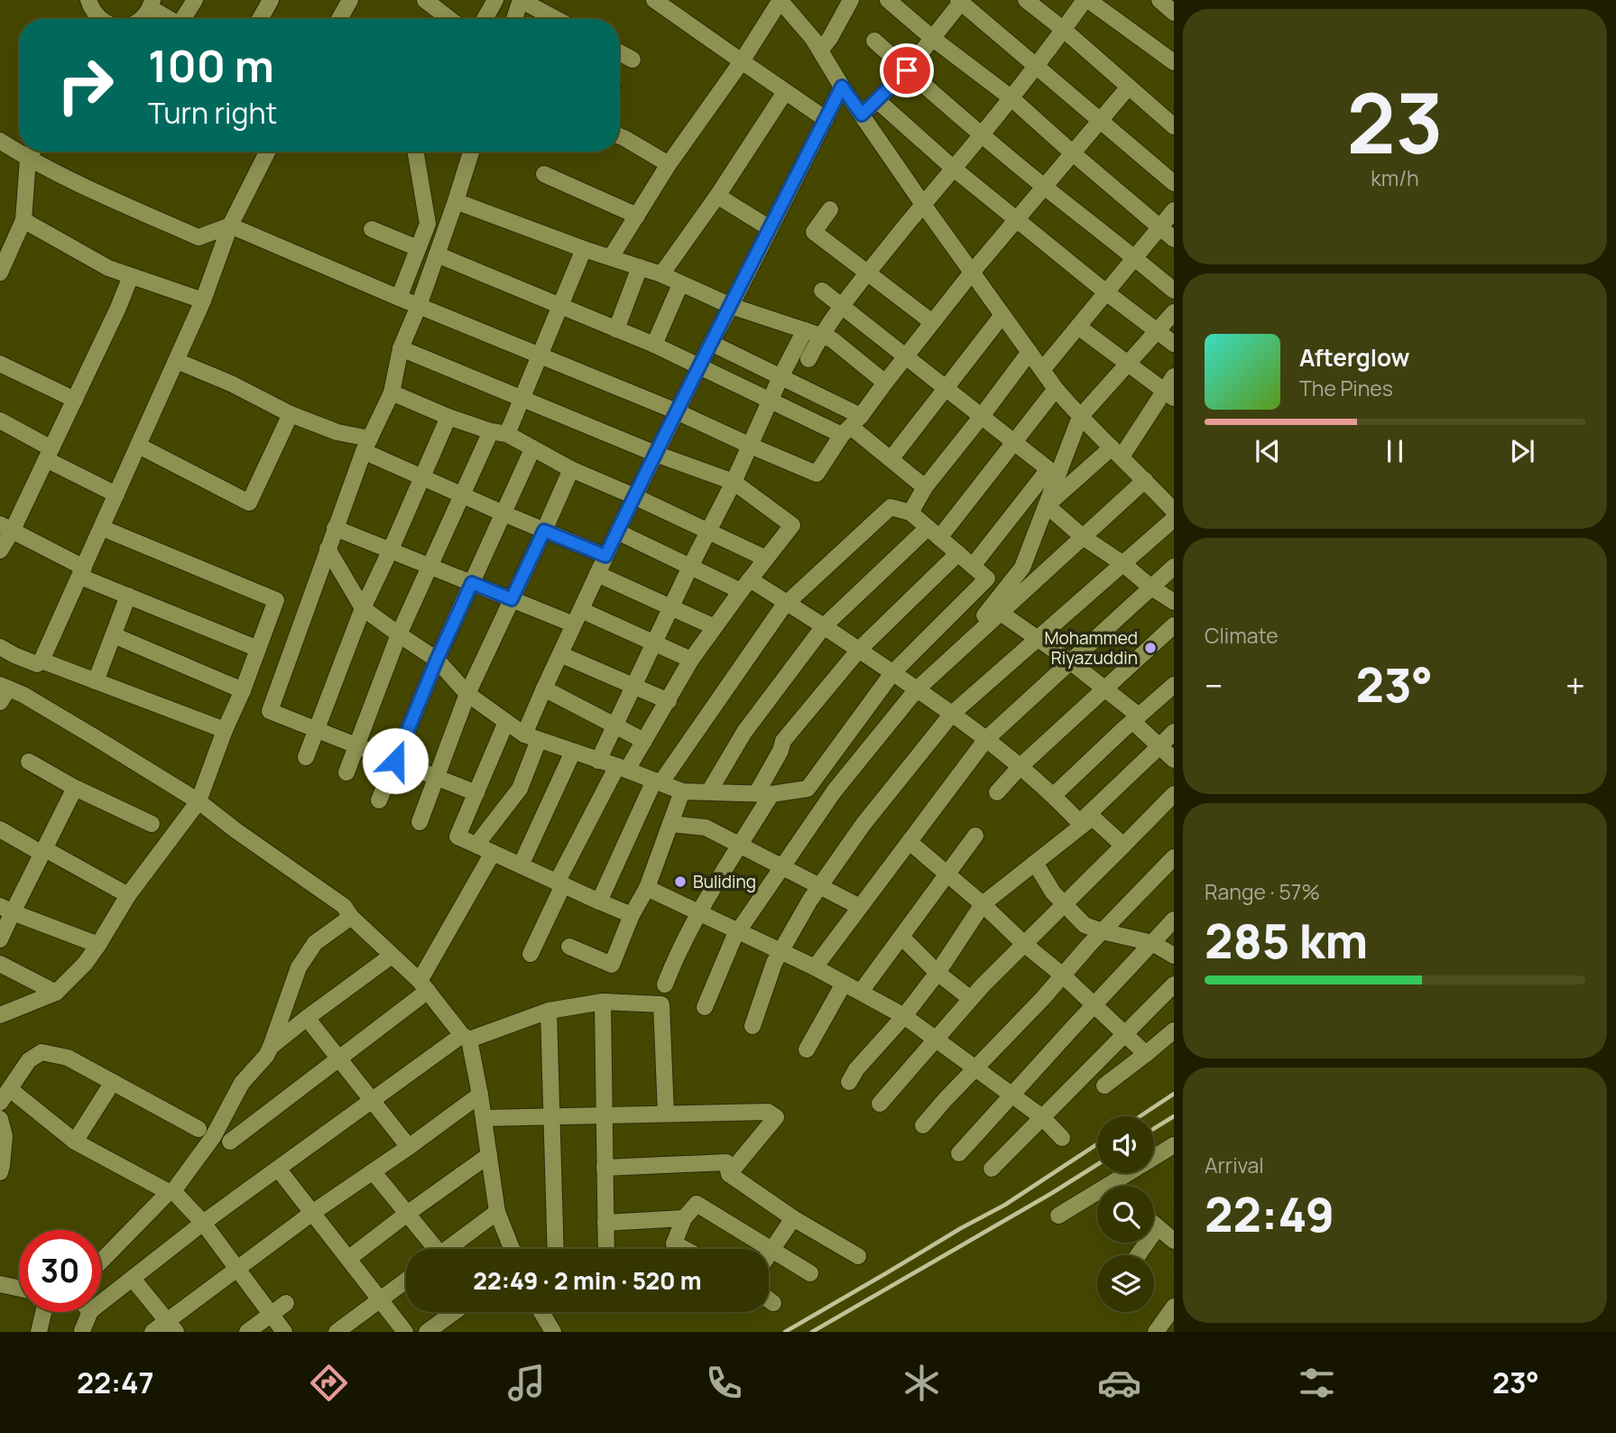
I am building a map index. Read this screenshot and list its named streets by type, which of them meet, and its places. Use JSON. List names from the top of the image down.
{
  "places": ["Mohammed Riyazuddin", "Buliding"],
  "page": {
    "tile": [
      ["23", "km/h"],
      "Climate",
      ["Range · 57%", "285 km"],
      ["Arrival", "22:49"]
    ],
    "turn": ["100 m", "Turn right"],
    "song": ["Afterglow", "The Pines"],
    "heat": ["−", "23°", "+"],
    "limit": "30",
    "trip": "22:49 · 2 min · 520 m",
    "tabs": ["22:47", "23°"]
  }
}
